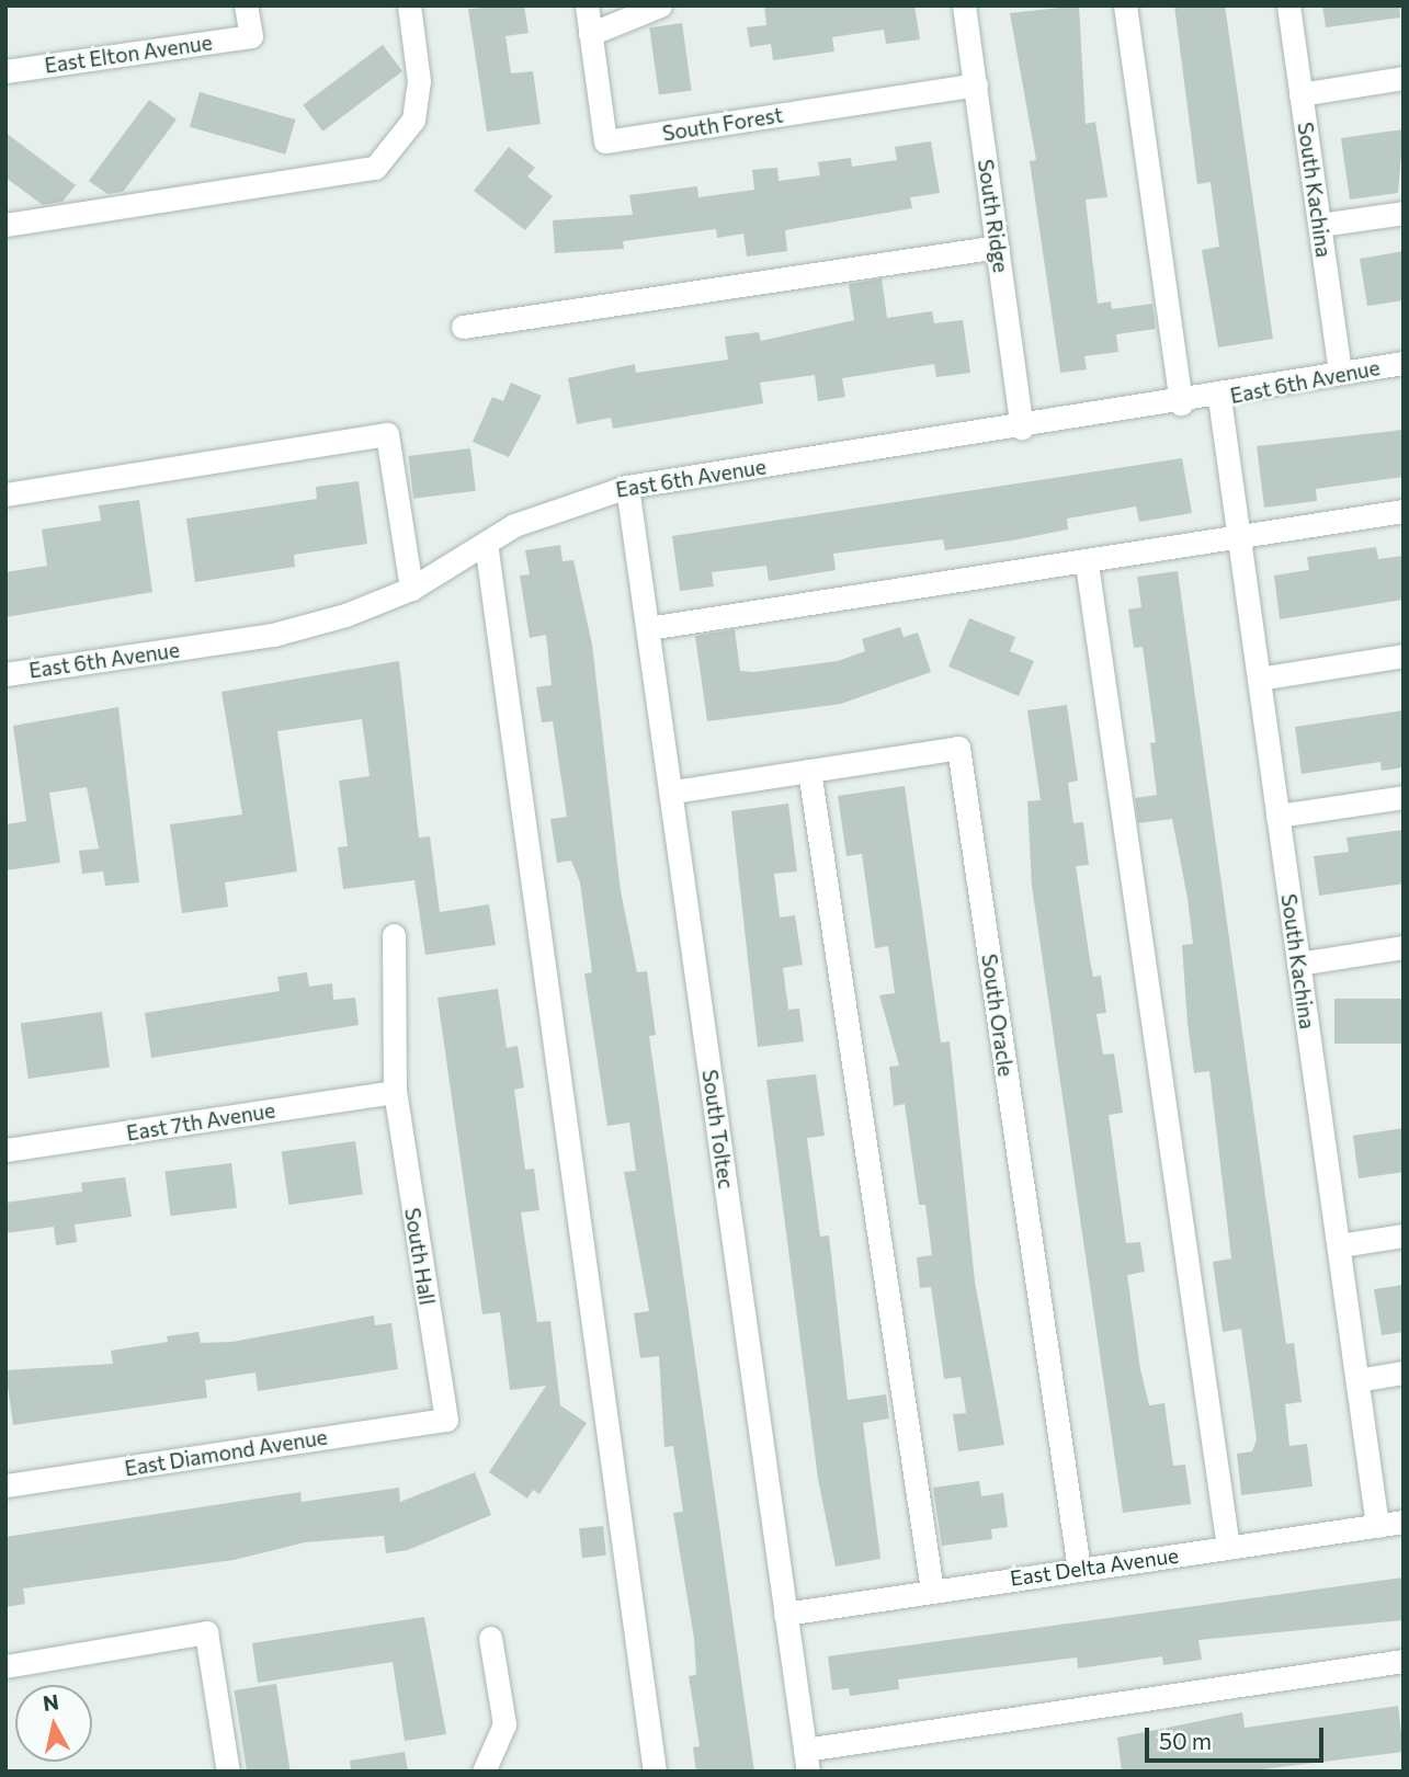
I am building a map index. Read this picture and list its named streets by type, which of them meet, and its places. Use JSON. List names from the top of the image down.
{
  "streets": {
    "street": [
      "East Elton Avenue",
      "South Forest",
      "South Kachina",
      "South Ridge",
      "East 6th Avenue",
      "South Oracle",
      "East 7th Avenue",
      "South Toltec",
      "South Hall",
      "East Diamond Avenue",
      "East Delta Avenue"
    ]
  },
  "crossings": [
    ["South Forest", "South Ridge"],
    ["South Kachina", "East 6th Avenue"],
    ["South Kachina", "East Delta Avenue"],
    ["South Ridge", "East 6th Avenue"],
    ["East 6th Avenue", "South Toltec"],
    ["South Oracle", "South Toltec"],
    ["South Oracle", "East Delta Avenue"],
    ["East 7th Avenue", "South Hall"],
    ["South Toltec", "East Delta Avenue"],
    ["South Hall", "East Diamond Avenue"]
  ],
  "scale_bar": "50 m",
  "north": "top"
}
